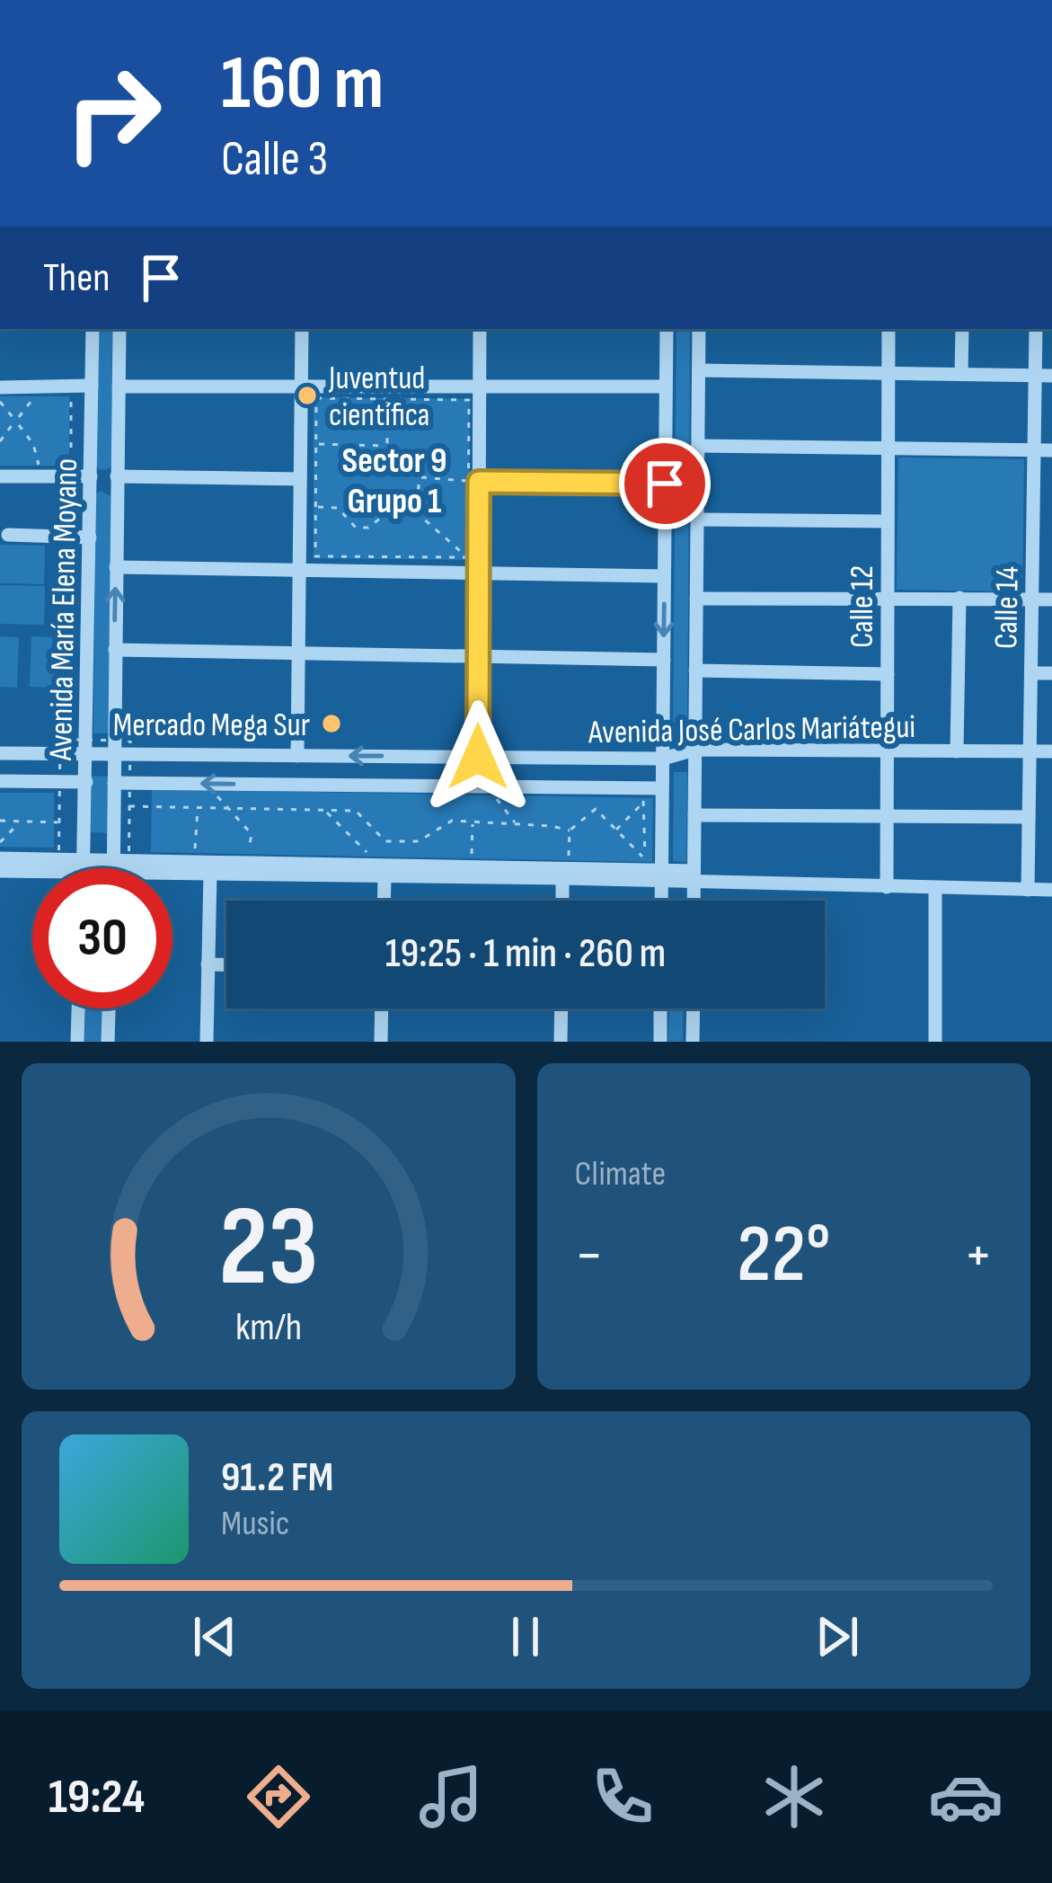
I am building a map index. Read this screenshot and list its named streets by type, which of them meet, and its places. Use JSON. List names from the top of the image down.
{
  "streets": {
    "street": [
      "Calle 12",
      "Calle 14",
      "Avenida María Elena Moyano",
      "Avenida José Carlos Mariátegui"
    ]
  },
  "crossings": [
    ["Calle 12", "Avenida José Carlos Mariátegui"],
    ["Calle 14", "Avenida José Carlos Mariátegui"],
    ["Avenida María Elena Moyano", "Avenida José Carlos Mariátegui"]
  ],
  "districts": ["Sector 9 Grupo 1"],
  "places": ["Juventud científica", "Mercado Mega Sur"],
  "page": {
    "turn": ["160 m", "Calle 3"],
    "then": "Then",
    "limit": "30",
    "trip": "19:25 · 1 min · 260 m",
    "tile": "Climate",
    "heat": ["−", "22°", "+"],
    "song": ["91.2 FM", "Music"],
    "tabs": "19:24",
    "gauge": ["23", "km/h"]
  }
}
